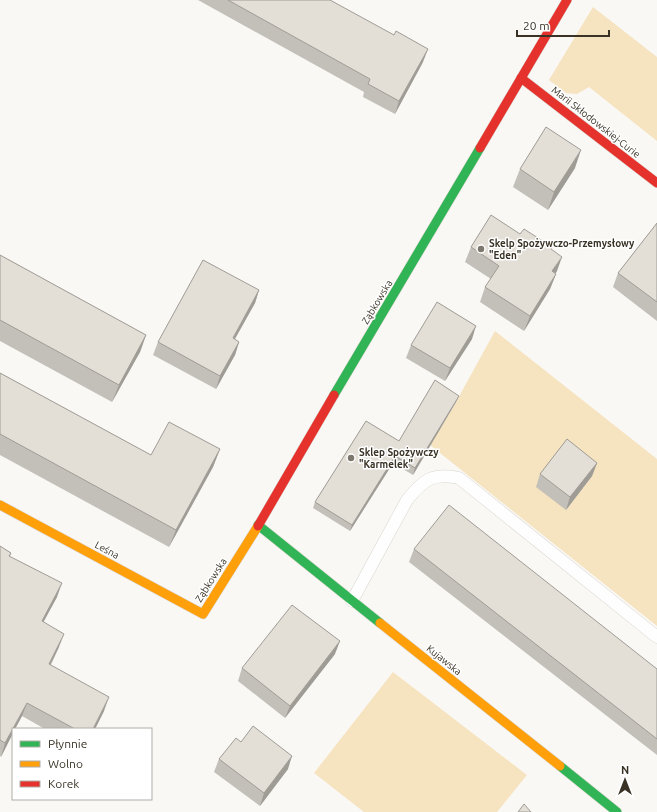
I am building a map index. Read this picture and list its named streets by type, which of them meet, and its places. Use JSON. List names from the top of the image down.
{
  "streets": {
    "street": [
      "Marii Skłodowskiej-Curie",
      "Ząbkowska",
      "Leśna",
      "Kujawska"
    ]
  },
  "crossings": [
    ["Marii Skłodowskiej-Curie", "Ząbkowska"],
    ["Ząbkowska", "Leśna"],
    ["Ząbkowska", "Kujawska"]
  ],
  "places": ["Skelp Spożywczo-Przemysłowy \"Eden\"", "Sklep Spożywczy \"Karmelek\""],
  "legend": ["Płynnie", "Wolno", "Korek"],
  "scale_bar": "20 m",
  "north": "top"
}
